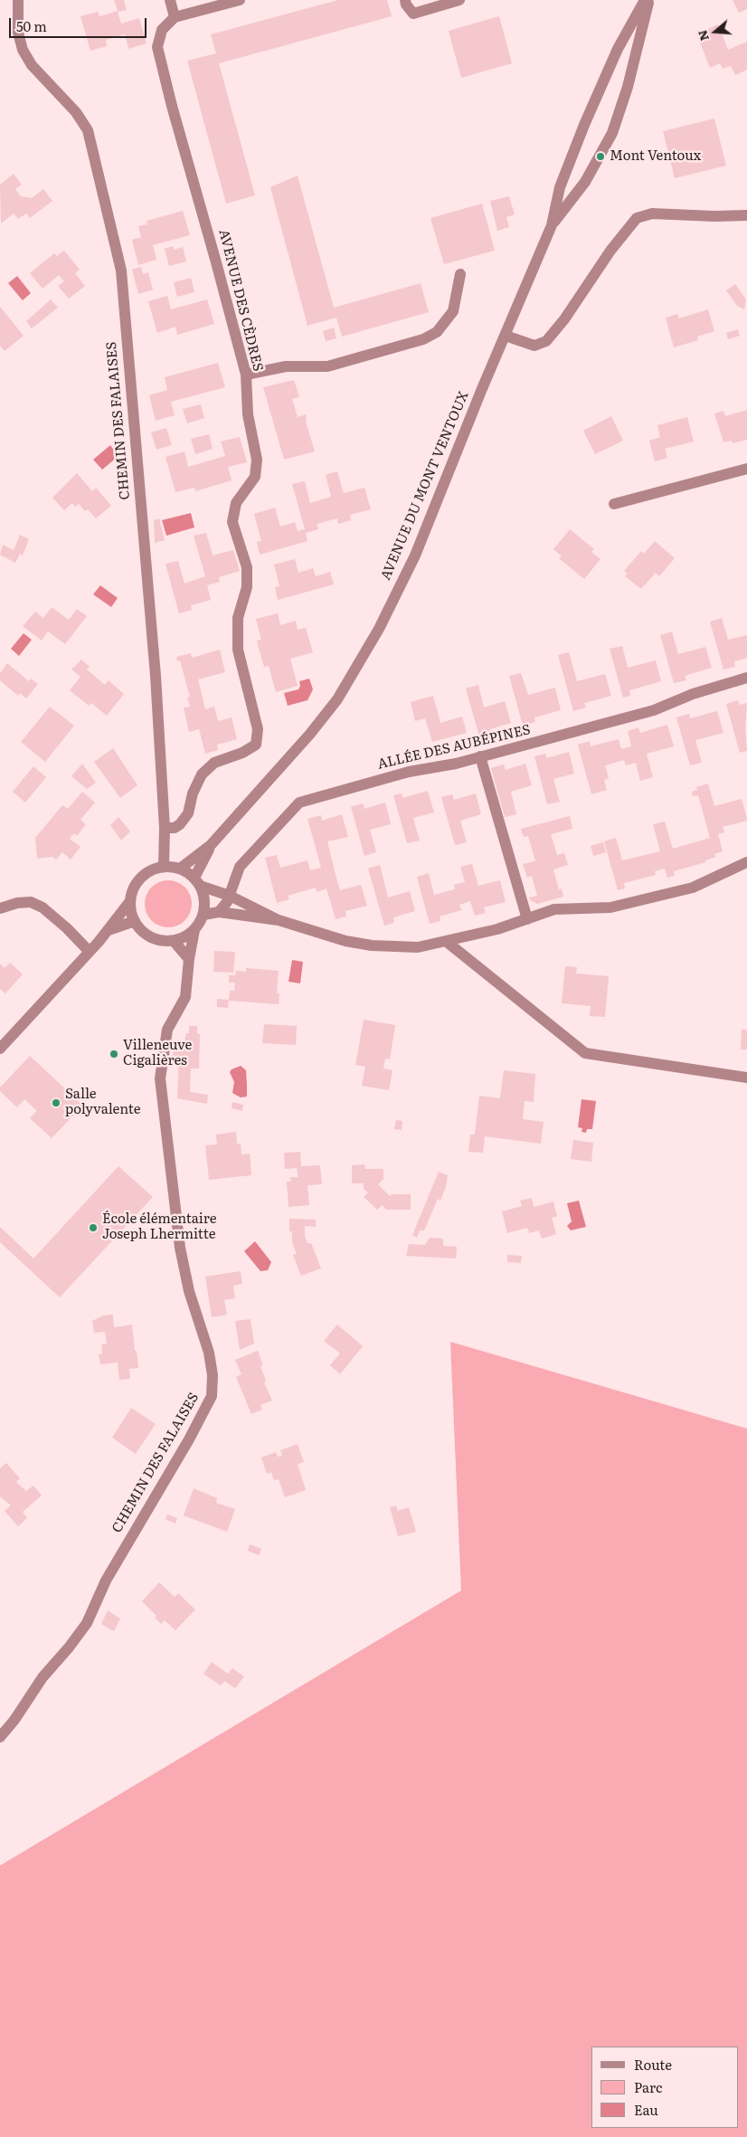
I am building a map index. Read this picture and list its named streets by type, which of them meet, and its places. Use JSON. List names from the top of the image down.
{
  "streets": {
    "street": [
      "AVENUE DES CÈDRES",
      "CHEMIN DES FALAISES",
      "AVENUE DU MONT VENTOUX",
      "ALLÉE DES AUBÉPINES"
    ]
  },
  "crossings": [
    ["AVENUE DES CÈDRES", "CHEMIN DES FALAISES"],
    ["CHEMIN DES FALAISES", "AVENUE DU MONT VENTOUX"]
  ],
  "places": [
    "Mont Ventoux",
    "Villeneuve Cigalières",
    "Salle polyvalente",
    "École élémentaire Joseph Lhermitte"
  ],
  "legend": ["Route", "Parc", "Eau"],
  "scale_bar": "50 m",
  "north": "left"
}
